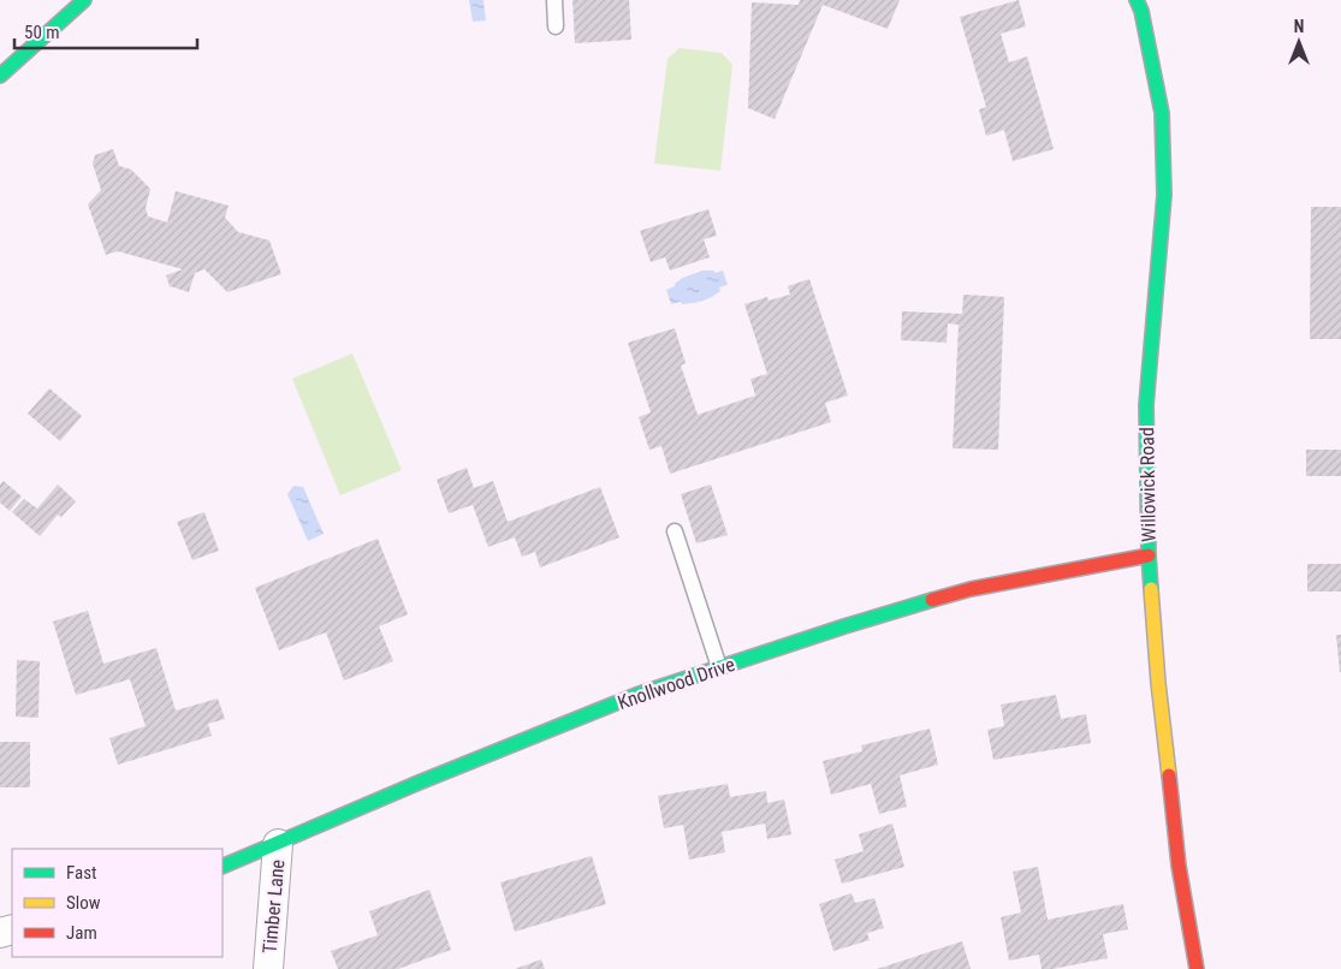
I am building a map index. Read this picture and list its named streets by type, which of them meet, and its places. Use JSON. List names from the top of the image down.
{
  "streets": {
    "street": ["Willowick Road", "Knollwood Drive", "Timber Lane"]
  },
  "crossings": [
    ["Willowick Road", "Knollwood Drive"],
    ["Knollwood Drive", "Timber Lane"]
  ],
  "legend": ["Fast", "Slow", "Jam"],
  "scale_bar": "50 m",
  "north": "top"
}
